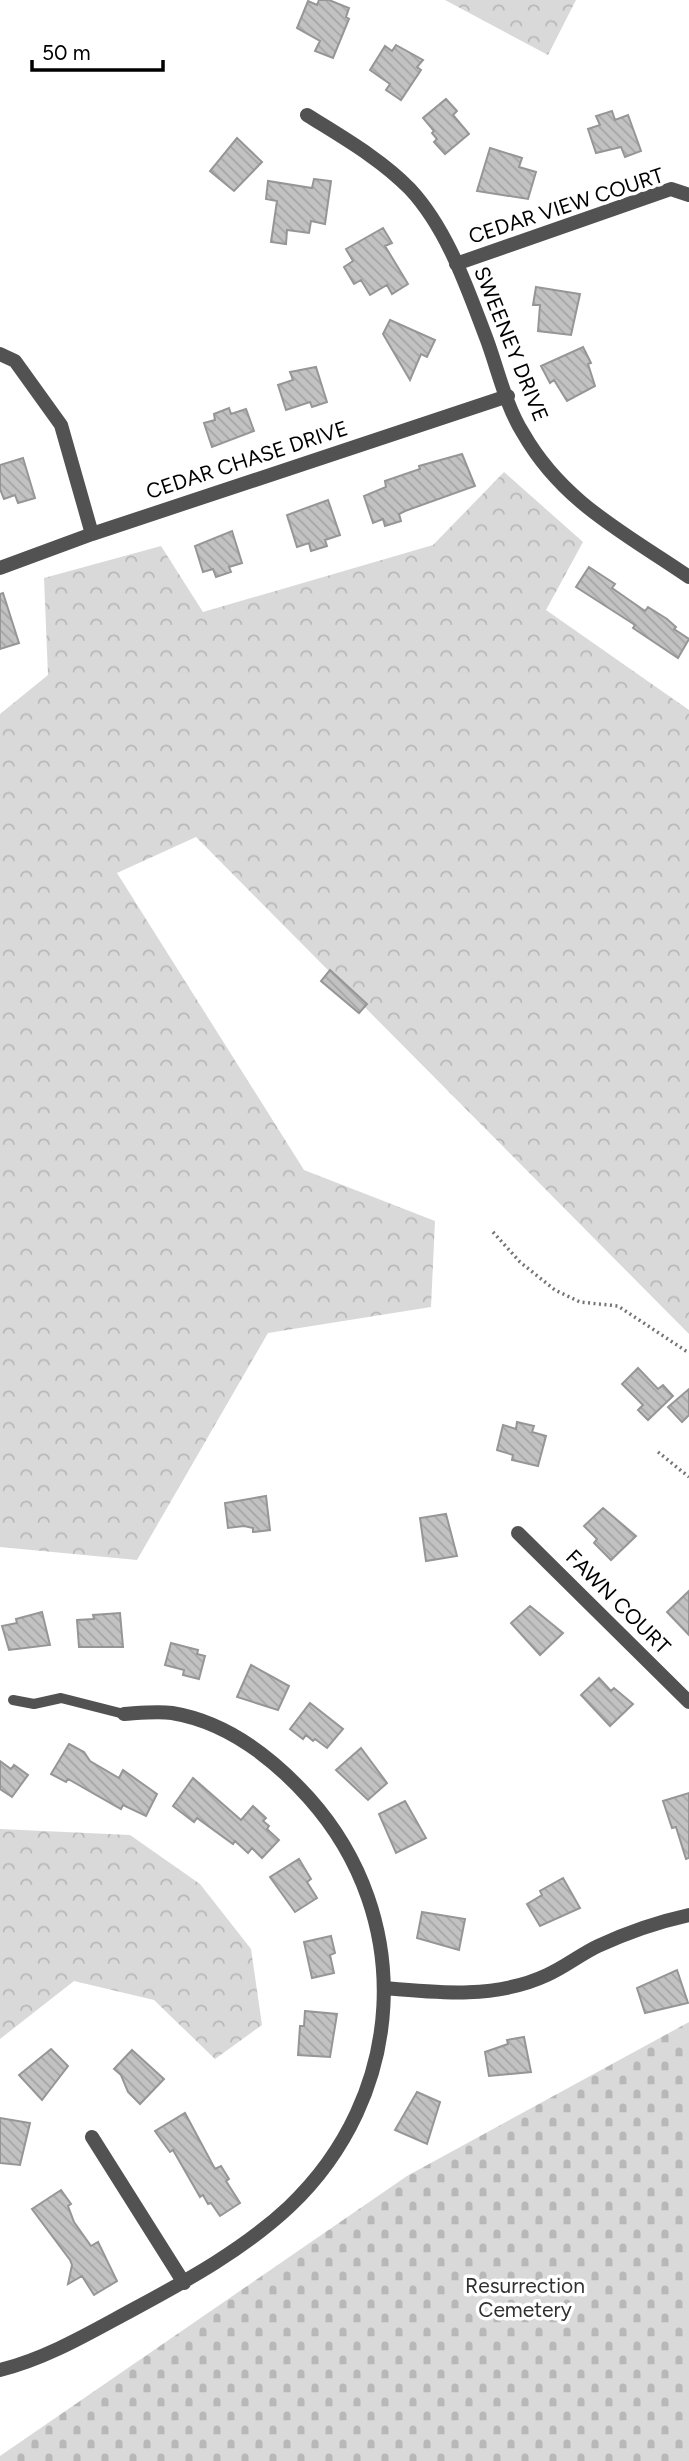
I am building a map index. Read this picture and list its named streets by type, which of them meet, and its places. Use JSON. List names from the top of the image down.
{
  "streets": {
    "street": [
      "CEDAR VIEW COURT",
      "SWEENEY DRIVE",
      "CEDAR CHASE DRIVE",
      "FAWN COURT"
    ]
  },
  "crossings": [
    ["CEDAR VIEW COURT", "SWEENEY DRIVE"],
    ["SWEENEY DRIVE", "CEDAR CHASE DRIVE"]
  ],
  "parks": ["Resurrection Cemetery"],
  "scale_bar": "50 m"
}
